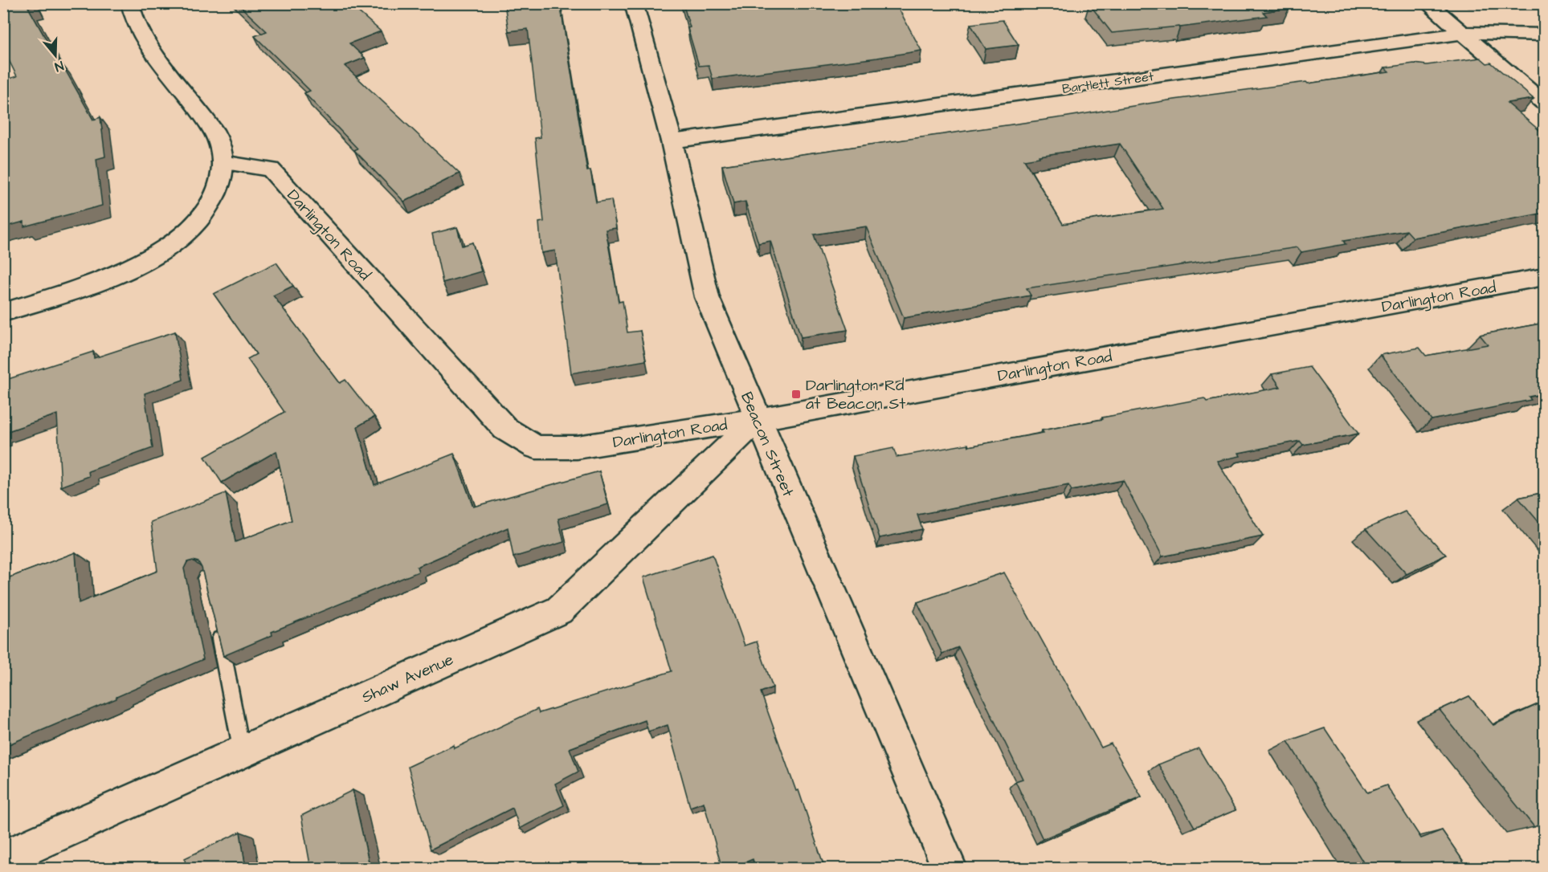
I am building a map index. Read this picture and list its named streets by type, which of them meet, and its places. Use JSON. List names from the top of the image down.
{
  "streets": {
    "street": [
      "Bartlett Street",
      "Darlington Road",
      "Beacon Street",
      "Shaw Avenue"
    ]
  },
  "crossings": [
    ["Bartlett Street", "Beacon Street"],
    ["Darlington Road", "Beacon Street"],
    ["Darlington Road", "Shaw Avenue"],
    ["Beacon Street", "Shaw Avenue"]
  ],
  "places": {
    "transit": ["Darlington Rd at Beacon St"]
  },
  "north": "bottom"
}
